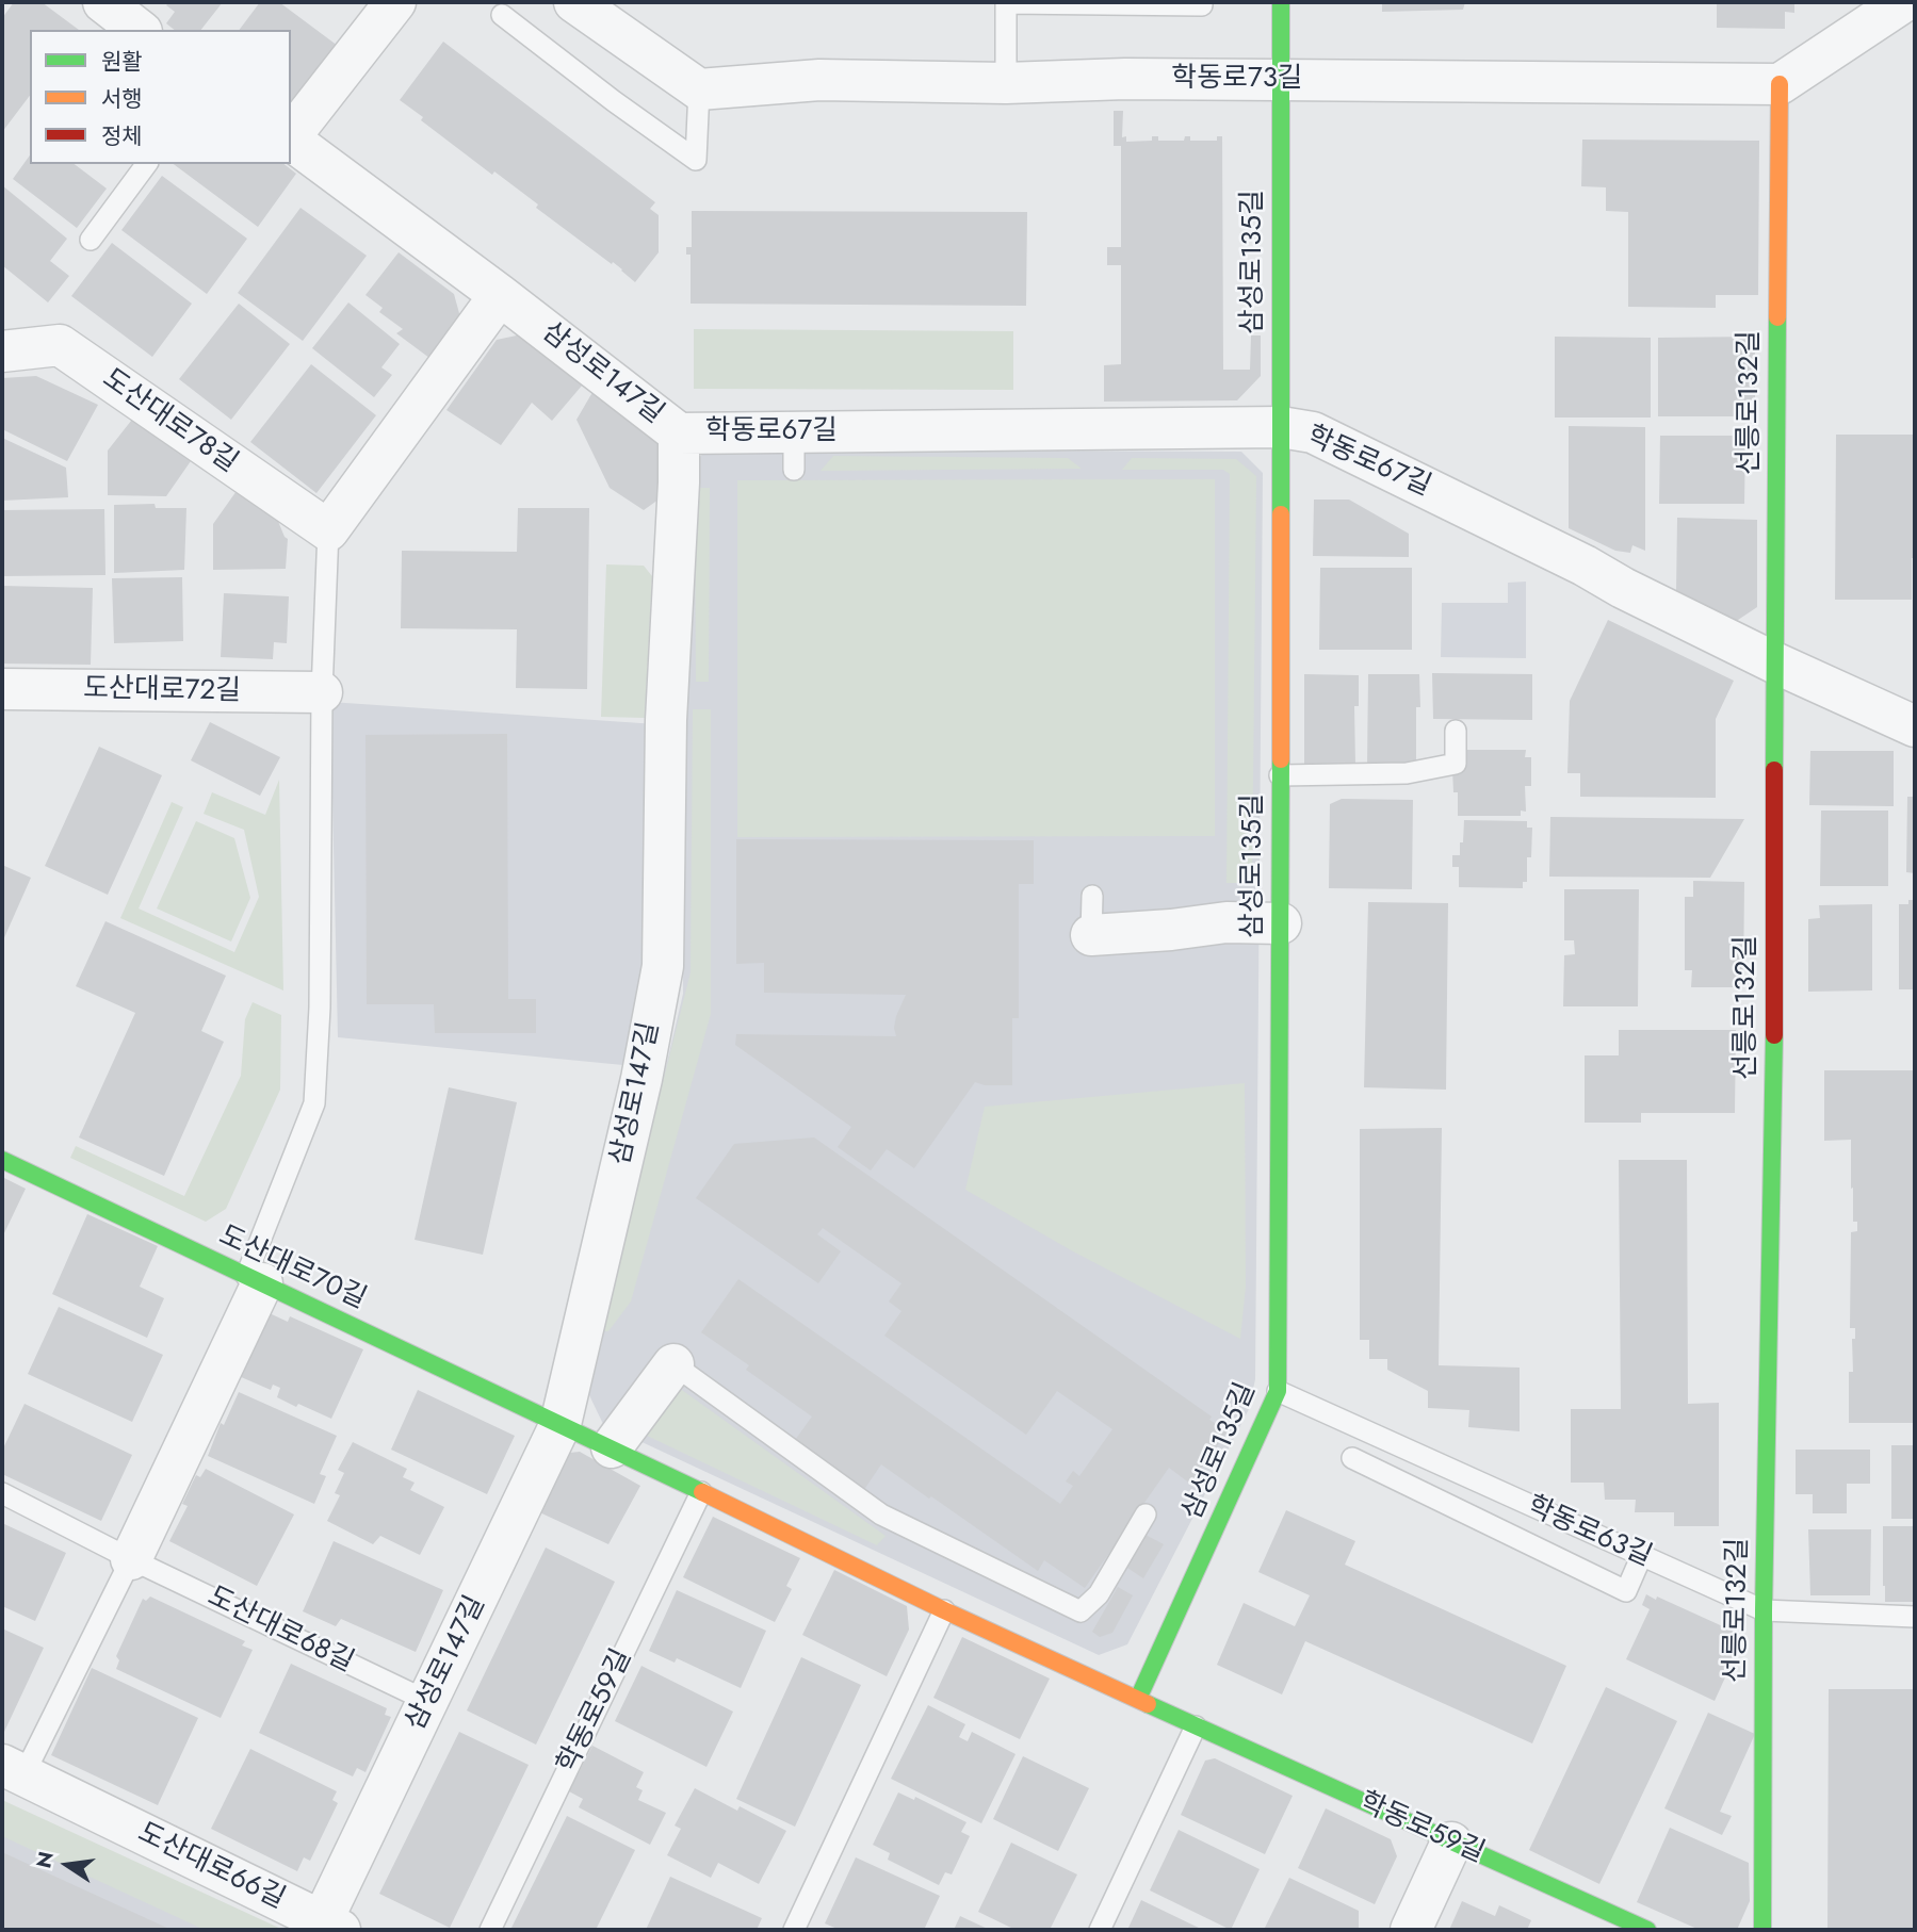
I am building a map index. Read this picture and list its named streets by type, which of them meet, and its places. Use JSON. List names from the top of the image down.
{
  "streets": {
    "street": [
      "학동로73길",
      "삼성로135길",
      "삼성로147길",
      "선릉로132길",
      "도산대로78길",
      "학동로67길",
      "도산대로72길",
      "도산대로70길",
      "학동로59길",
      "도산대로66길"
    ],
    "lane": ["학동로63길", "도산대로68길"]
  },
  "crossings": [
    ["학동로73길", "삼성로135길"],
    ["학동로73길", "선릉로132길"],
    ["삼성로135길", "학동로67길"],
    ["삼성로135길", "학동로63길"],
    ["삼성로135길", "학동로59길"],
    ["삼성로147길", "학동로67길"],
    ["삼성로147길", "도산대로70길"],
    ["삼성로147길", "도산대로68길"],
    ["삼성로147길", "학동로59길"],
    ["삼성로147길", "도산대로66길"],
    ["선릉로132길", "학동로67길"],
    ["선릉로132길", "학동로63길"],
    ["도산대로70길", "학동로59길"]
  ],
  "legend": ["원활", "서행", "정체"],
  "north": "left"
}
